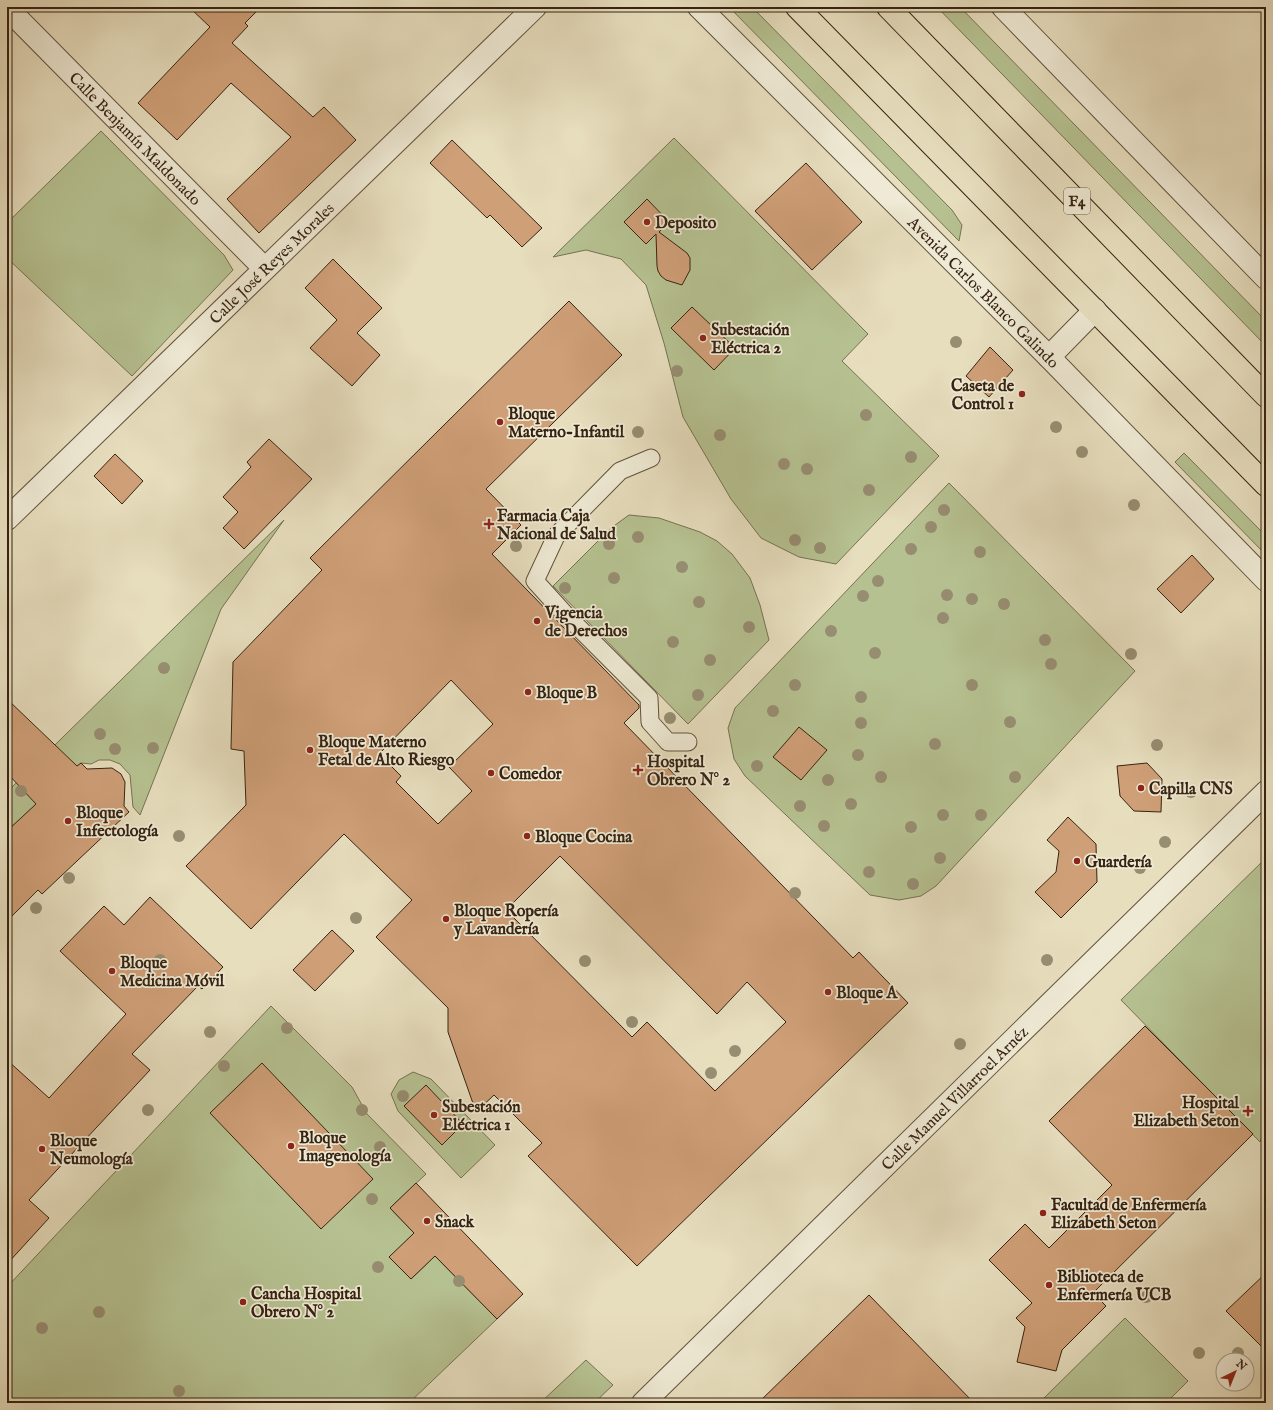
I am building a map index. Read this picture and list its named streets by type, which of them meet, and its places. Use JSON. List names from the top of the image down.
{
  "streets": {
    "highway": ["F4"],
    "street": [
      "Calle Benjamín Maldonado",
      "Calle José Reyes Morales",
      "Avenida Carlos Blanco Galindo",
      "Calle Manuel Villarroel Arnéz"
    ]
  },
  "crossings": [
    ["Calle Benjamín Maldonado", "Calle José Reyes Morales"]
  ],
  "places": {
    "other": [
      "Deposito",
      "Subestación Eléctrica 2",
      "Caseta de Control 1",
      "Bloque Materno-Infantil",
      "Vigencia de Derechos",
      "Bloque B",
      "Bloque Materno Fetal de Alto Riesgo",
      "Comedor",
      "Capilla CNS",
      "Bloque Infectología",
      "Bloque Cocina",
      "Guardería",
      "Bloque Ropería y Lavandería",
      "Bloque Medicina Móvil",
      "Bloque A",
      "Subestación Eléctrica 1",
      "Bloque Imagenología",
      "Bloque Neumología",
      "Facultad de Enfermería Elizabeth Seton",
      "Snack",
      "Biblioteca de Enfermería UCB",
      "Cancha Hospital Obrero N° 2"
    ],
    "health": ["Farmacia Caja Nacional de Salud", "Hospital Obrero N° 2", "Hospital Elizabeth Seton"]
  },
  "north": "top right"
}
